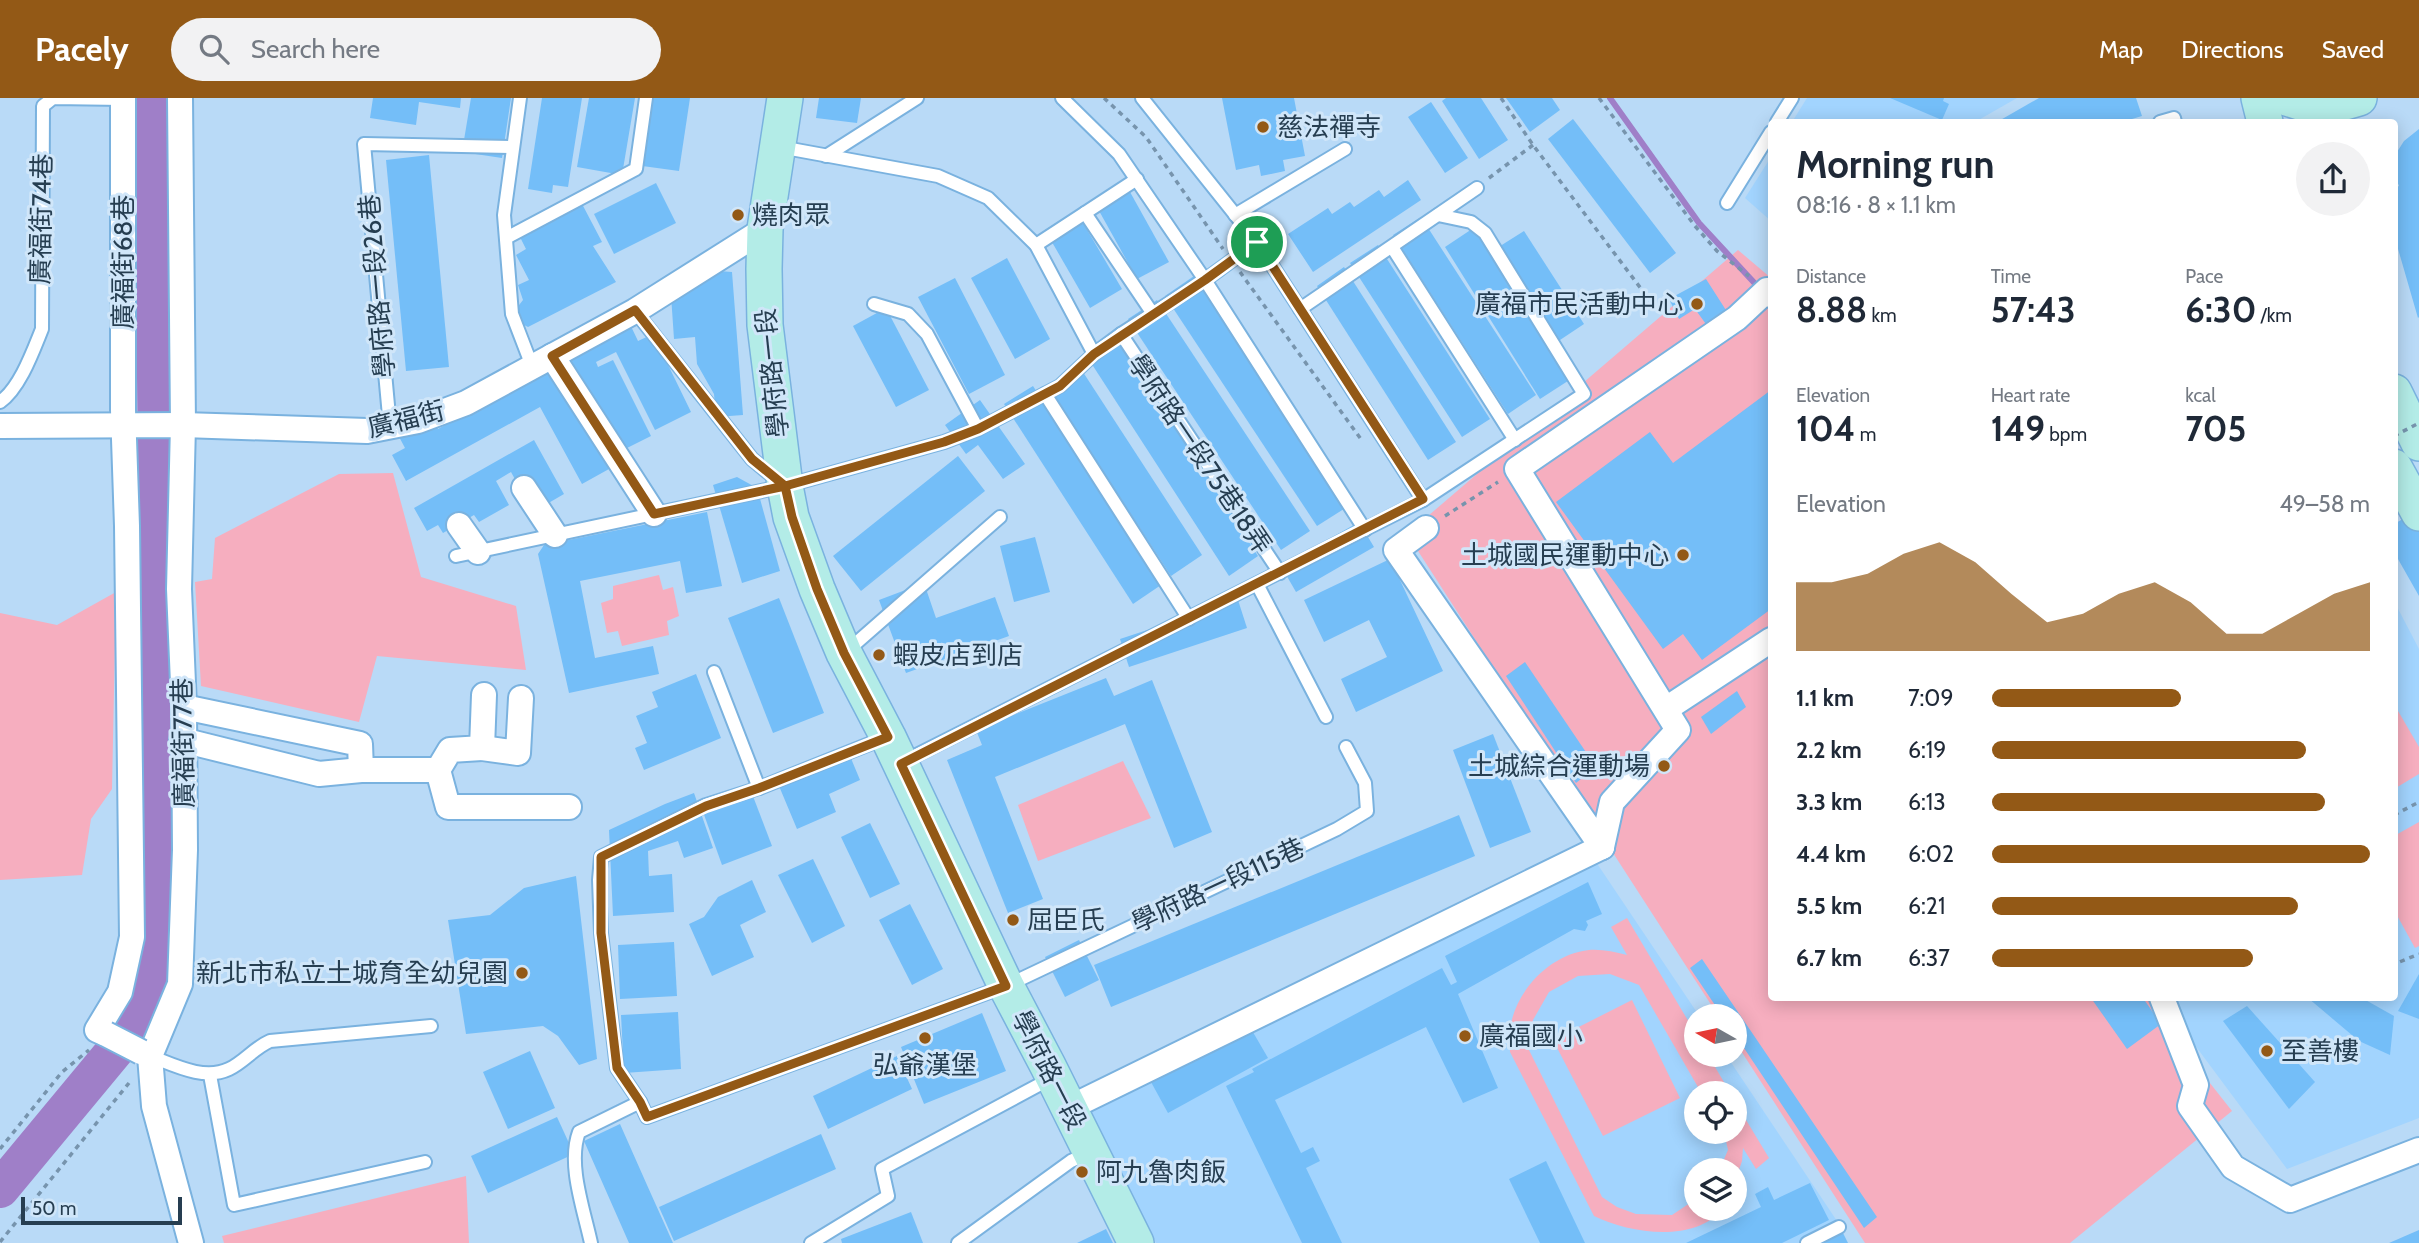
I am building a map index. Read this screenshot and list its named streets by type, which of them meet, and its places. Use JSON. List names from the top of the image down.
{
  "streets": {
    "street": [
      "廣福街68巷",
      "學府路一段",
      "廣福街",
      "廣福街77巷"
    ],
    "lane": [
      "廣福街74巷",
      "學府路一段26巷",
      "學府路一段75巷18弄",
      "學府路一段115巷"
    ]
  },
  "crossings": [
    ["廣福街74巷", "廣福街68巷"],
    ["廣福街68巷", "廣福街"],
    ["廣福街68巷", "廣福街77巷"],
    ["學府路一段26巷", "廣福街"],
    ["學府路一段", "廣福街"],
    ["學府路一段", "學府路一段115巷"],
    ["廣福街", "廣福街77巷"]
  ],
  "places": [
    "慈法禪寺",
    "燒肉眾",
    "廣福市民活動中心",
    "土城國民運動中心",
    "蝦皮店到店",
    "土城綜合運動場",
    "屈臣氏",
    "新北市私立土城育全幼兒園",
    "廣福國小",
    "弘爺漢堡",
    "至善樓",
    "阿九魯肉飯"
  ],
  "scale_bar": "50 m",
  "north": "left",
  "page": {
    "header": "Pacely",
    "search": "Search here",
    "nav": ["Map", "Directions", "Saved"],
    "heading": ["Morning run", "08:16 · 8 × 1.1 km"],
    "stats": [
      ["Distance", "8.88 km"],
      ["Time", "57:43"],
      ["Pace", "6:30 /km"],
      ["Elevation", "104 m"],
      ["Heart rate", "149 bpm"],
      ["kcal", "705"]
    ],
    "chart": ["Elevation", "49–58 m"],
    "list": [
      {
        "name": "1.1 km",
        "note": "7:09"
      },
      {
        "name": "2.2 km",
        "note": "6:19"
      },
      {
        "name": "3.3 km",
        "note": "6:13"
      },
      {
        "name": "4.4 km",
        "note": "6:02"
      },
      {
        "name": "5.5 km",
        "note": "6:21"
      },
      {
        "name": "6.7 km",
        "note": "6:37"
      }
    ],
    "scale": "50 m"
  }
}
